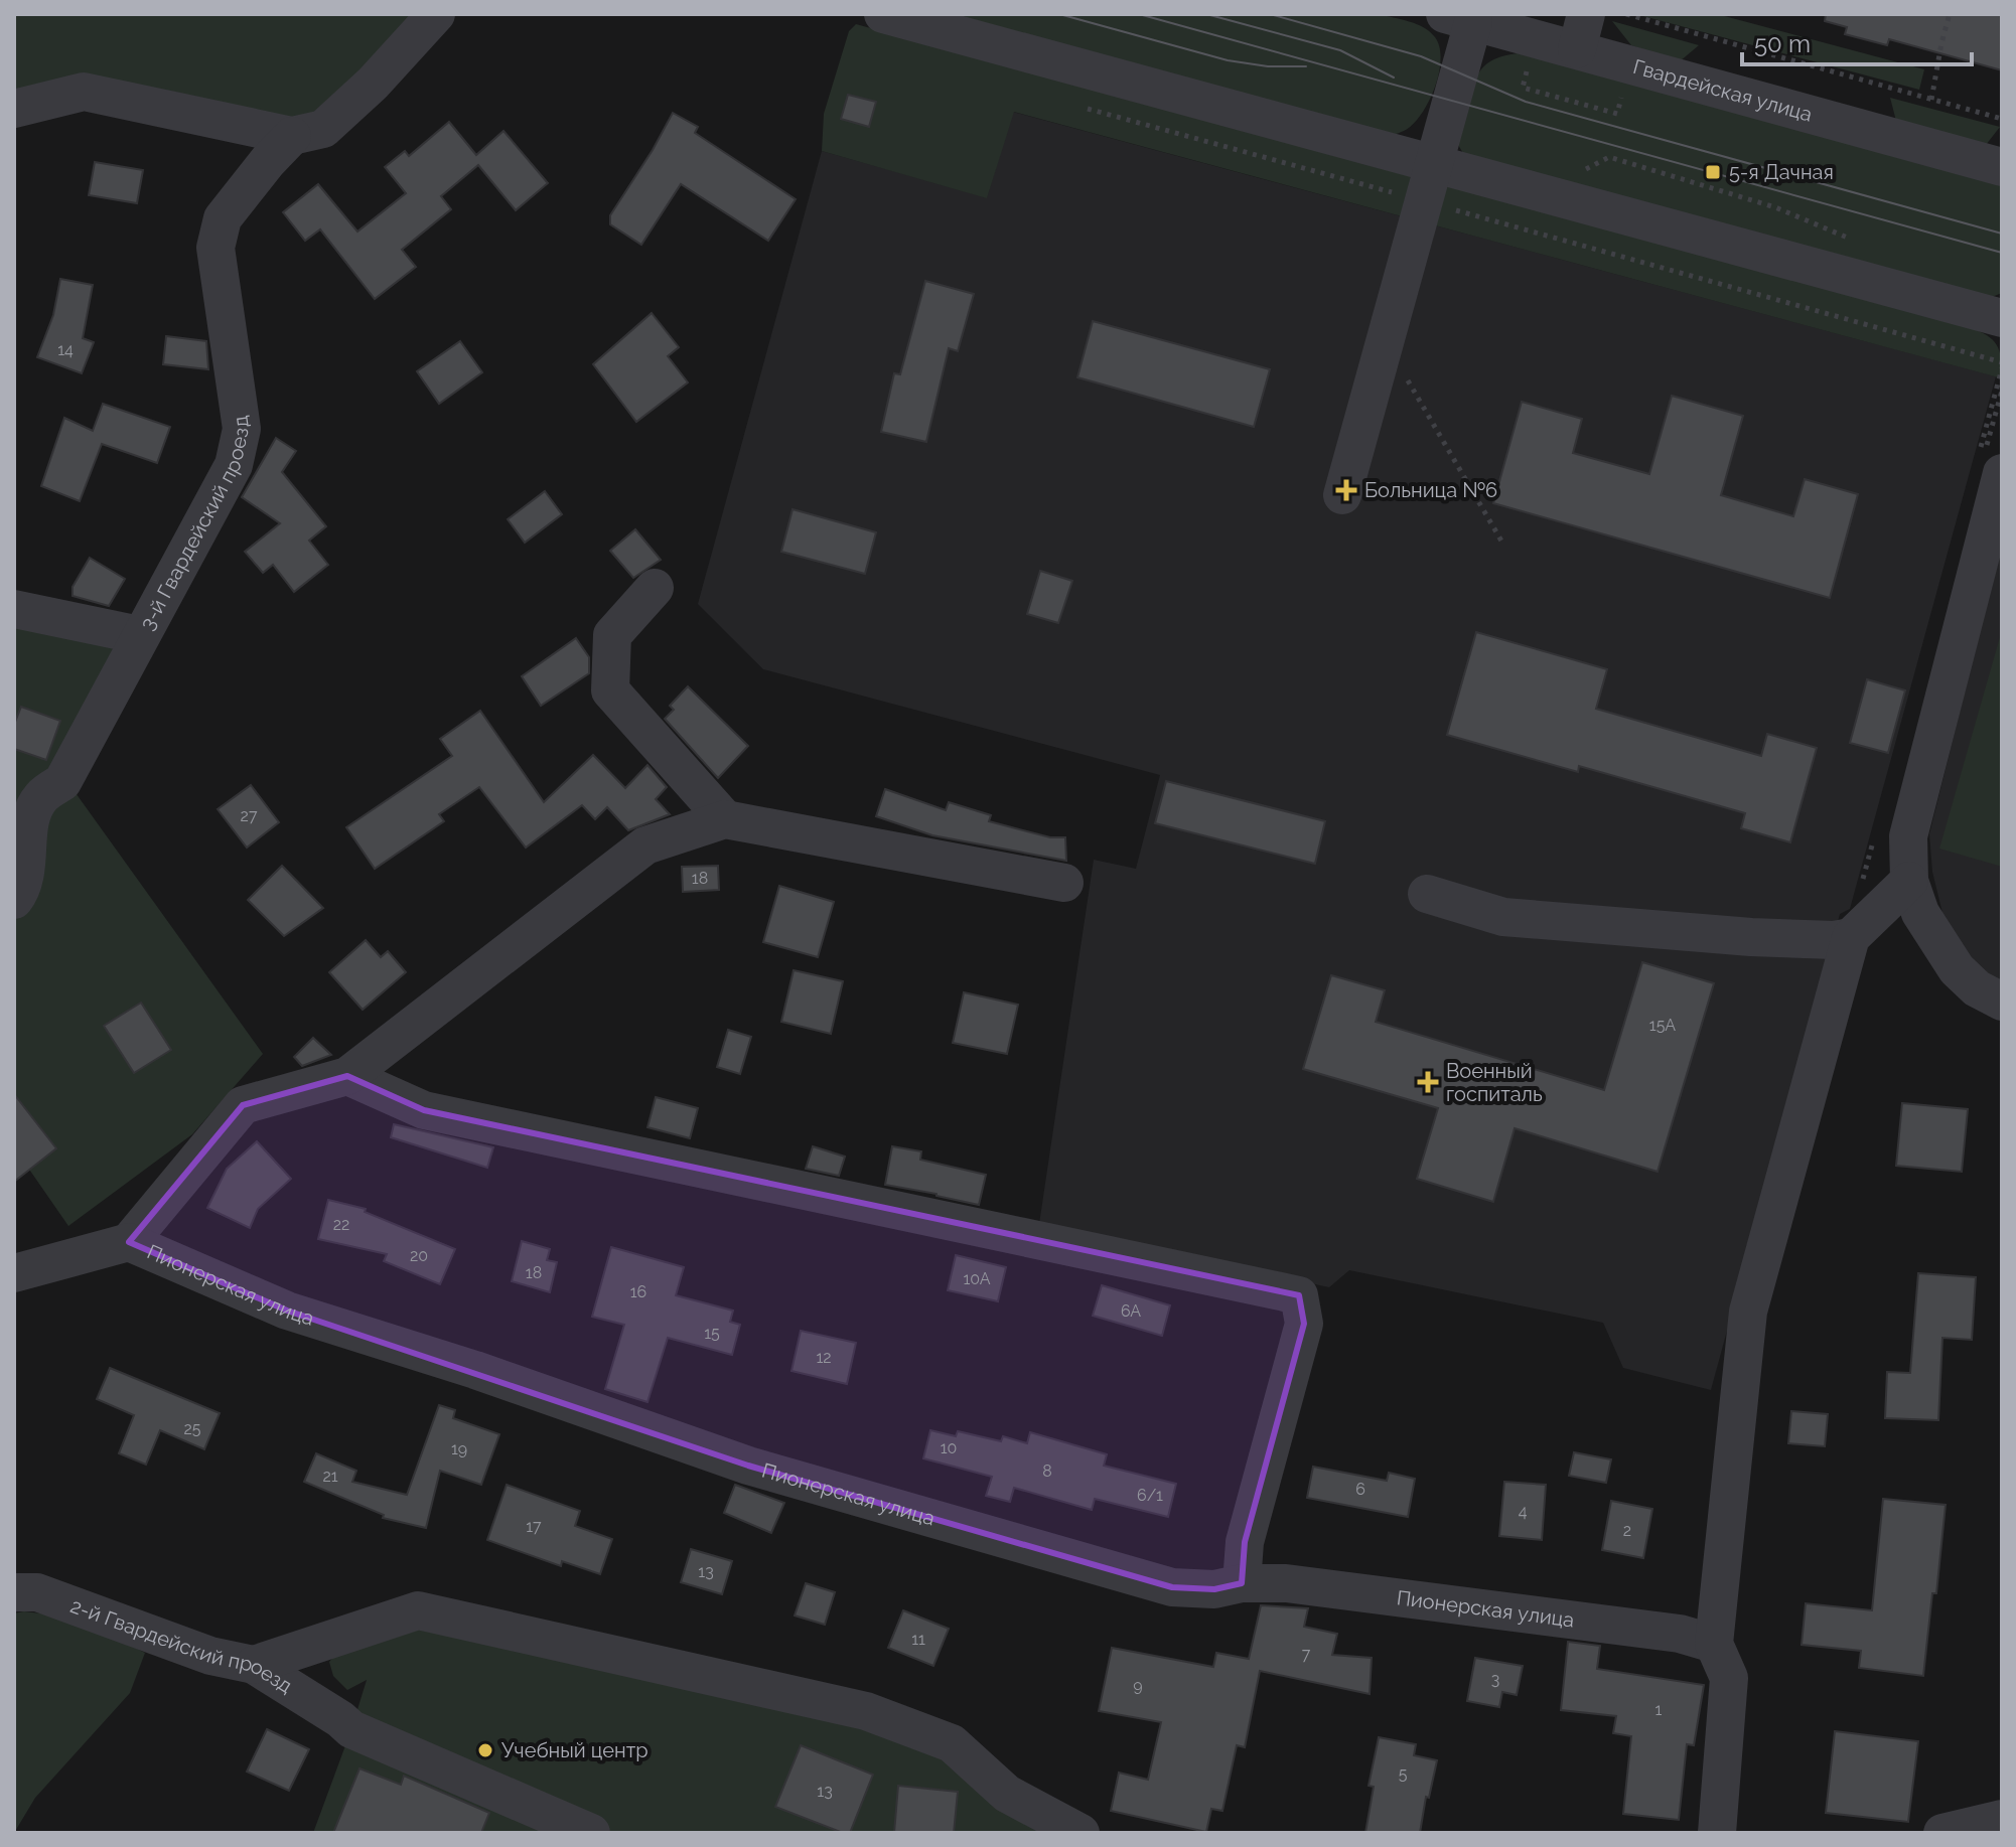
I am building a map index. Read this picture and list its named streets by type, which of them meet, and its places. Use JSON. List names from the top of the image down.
{
  "streets": {
    "street": [
      "Гвардейская улица",
      "3-й Гвардейский проезд",
      "Пионерская улица",
      "2-й Гвардейский проезд"
    ]
  },
  "places": {
    "transit": ["5-я Дачная"],
    "health": ["Больница №6", "Военный госпиталь"],
    "other": ["Учебный центр"]
  },
  "house_numbers": [
    "14",
    "27",
    "18",
    "15А",
    "22",
    "20",
    "18",
    "10А",
    "16",
    "6А",
    "15",
    "12",
    "25",
    "10",
    "19",
    "8",
    "21",
    "6",
    "6/1",
    "4",
    "17",
    "2",
    "13",
    "11",
    "7",
    "3",
    "9",
    "1",
    "5",
    "13"
  ],
  "scale_bar": "50 m"
}
